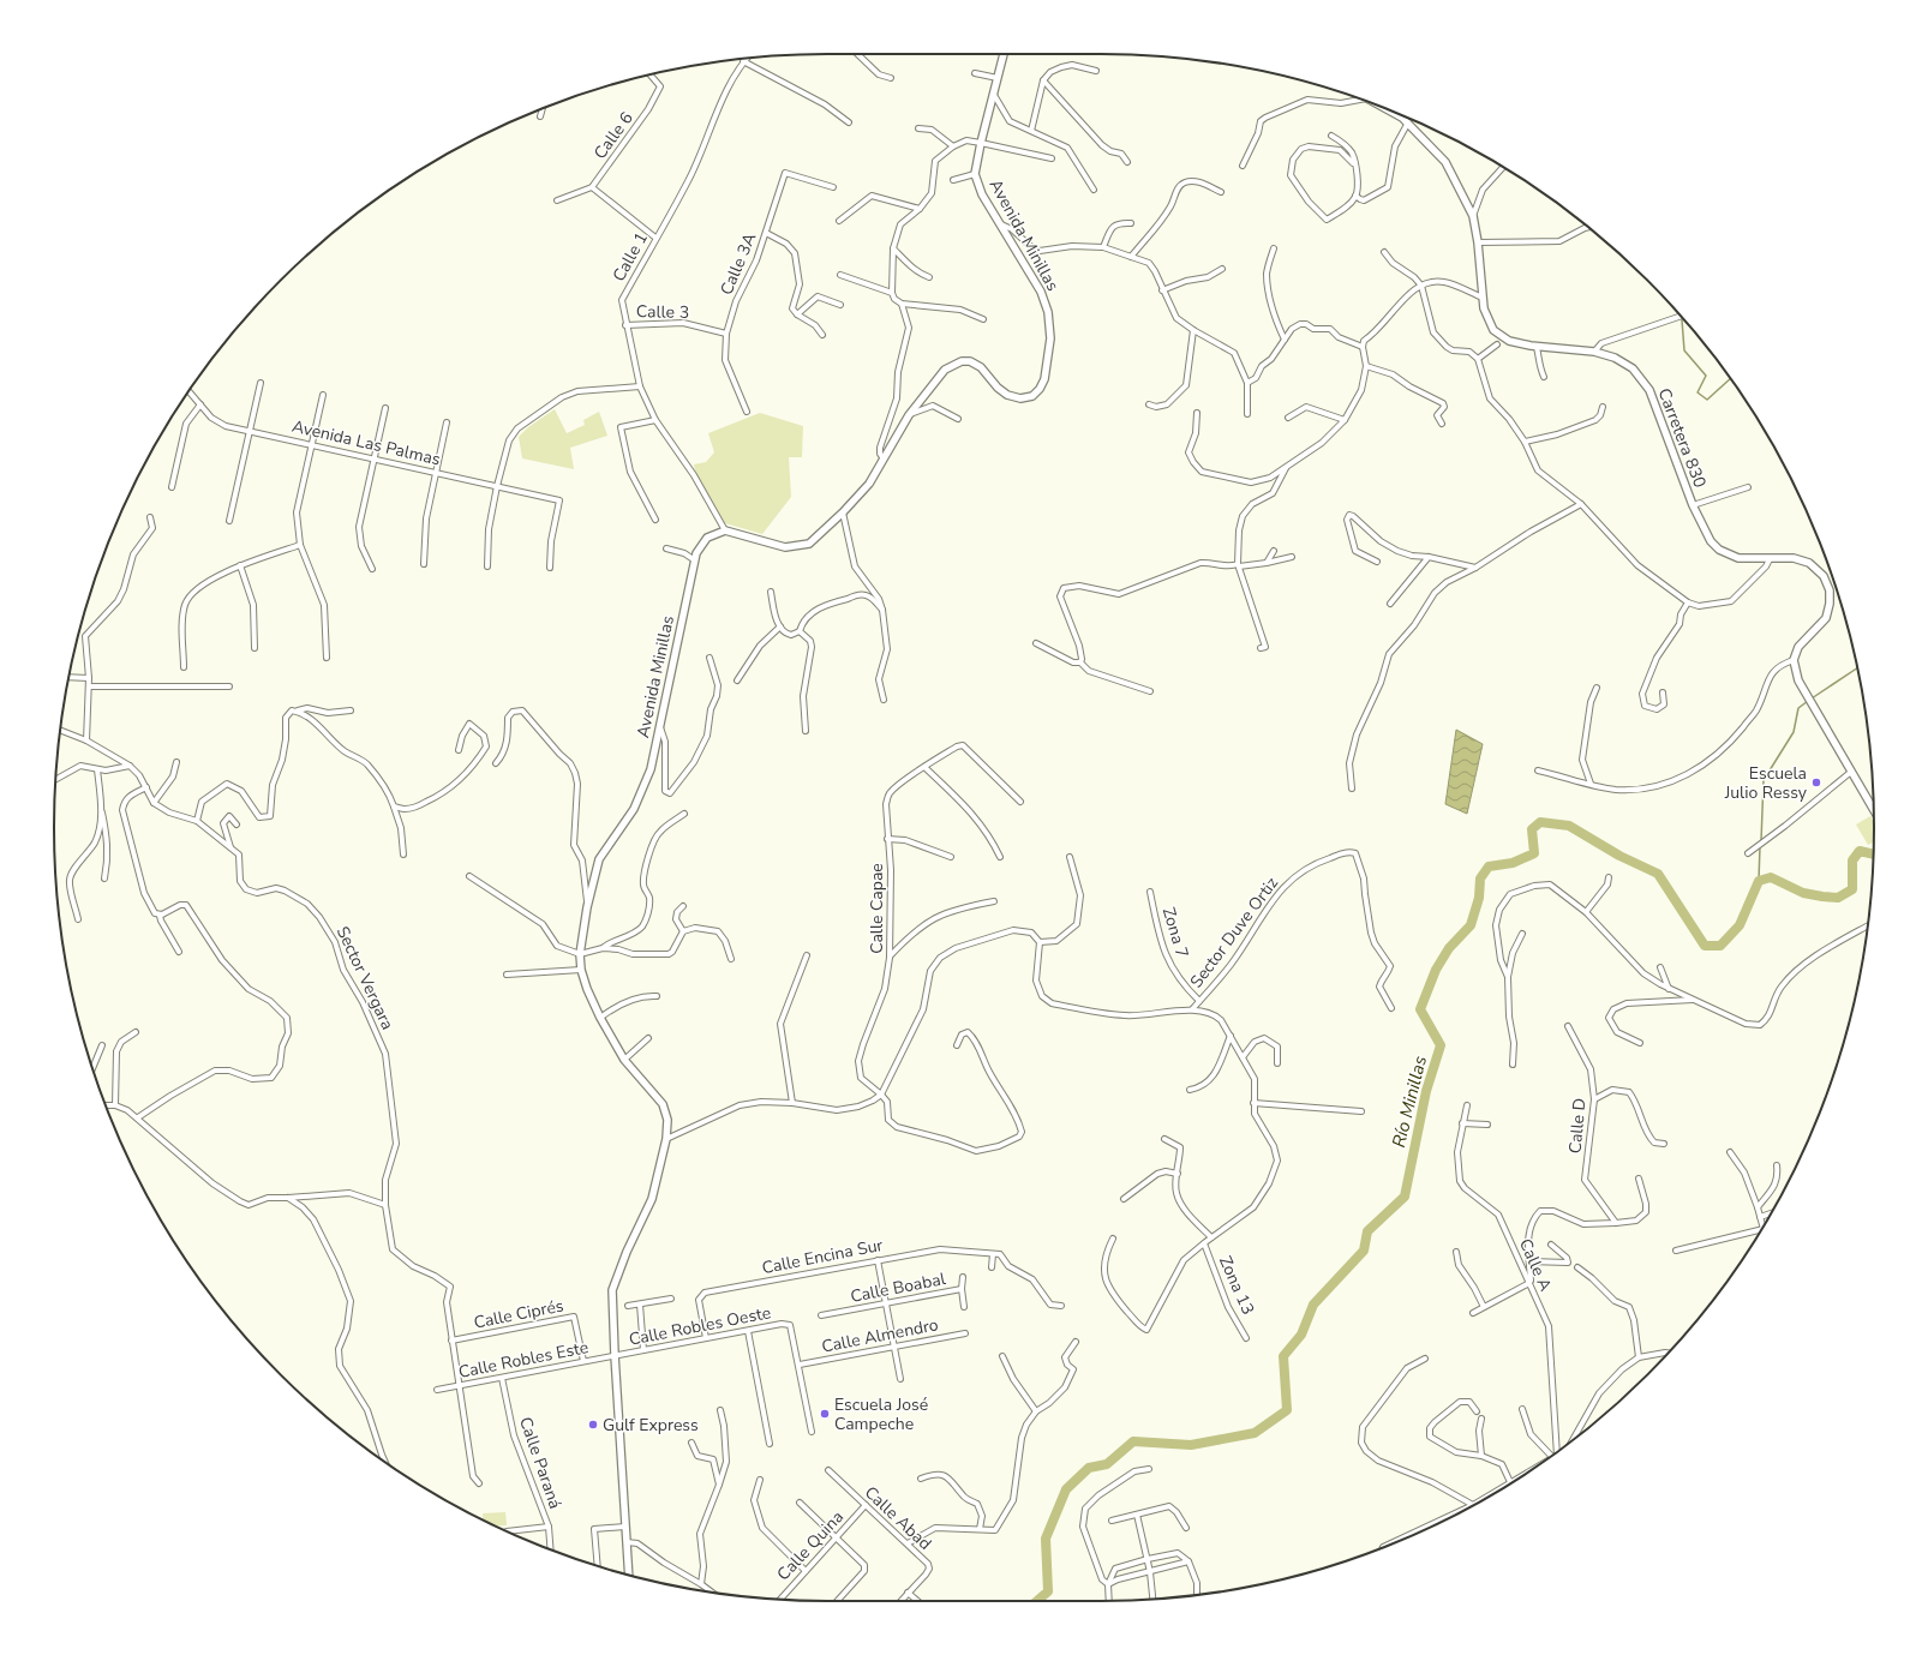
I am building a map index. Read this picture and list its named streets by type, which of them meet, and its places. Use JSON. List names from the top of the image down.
{
  "streets": {
    "street": [
      "Calle 6",
      "Avenida Minillas",
      "Calle 1",
      "Calle 3A",
      "Calle 3",
      "Carretera 830",
      "Avenida Las Palmas",
      "Calle Capae",
      "Zona 7",
      "Sector Duve Ortiz",
      "Sector Vergara",
      "Calle D",
      "Calle Encina Sur",
      "Calle A",
      "Zona 13",
      "Calle Boabal",
      "Calle Ciprés",
      "Calle Robles Oeste",
      "Calle Almendro",
      "Calle Robles Este",
      "Calle Paraná",
      "Calle Abad",
      "Calle Quina"
    ]
  },
  "crossings": [
    ["Avenida Minillas", "Calle 1"],
    ["Avenida Minillas", "Calle Robles Oeste"],
    ["Avenida Minillas", "Calle Robles Este"],
    ["Calle 1", "Calle 3"],
    ["Calle 3A", "Calle 3"],
    ["Zona 7", "Sector Duve Ortiz"],
    ["Sector Vergara", "Calle Ciprés"],
    ["Calle Encina Sur", "Calle Robles Oeste"],
    ["Calle Ciprés", "Calle Robles Este"],
    ["Calle Robles Oeste", "Calle Almendro"],
    ["Calle Robles Oeste", "Calle Robles Este"],
    ["Calle Robles Este", "Calle Paraná"],
    ["Calle Abad", "Calle Quina"]
  ],
  "water": ["Río Minillas"],
  "places": ["Escuela Julio Ressy", "Escuela José Campeche", "Gulf Express"]
}
